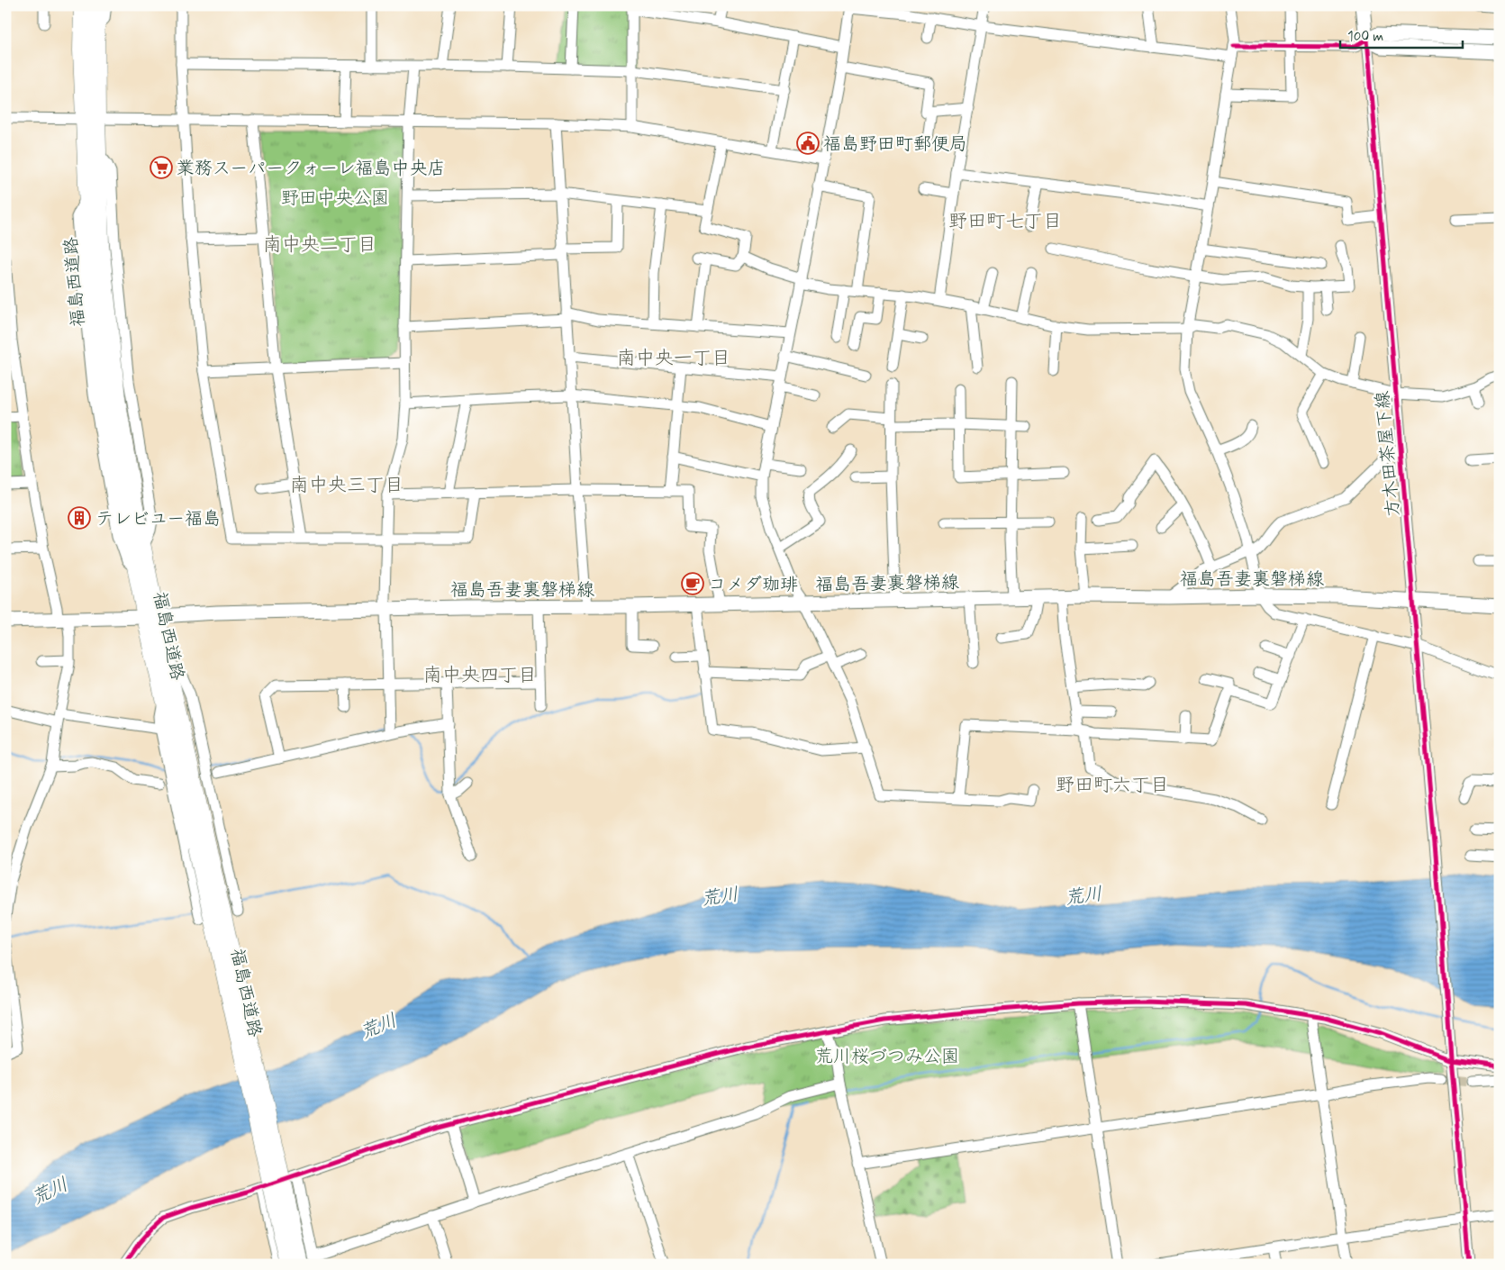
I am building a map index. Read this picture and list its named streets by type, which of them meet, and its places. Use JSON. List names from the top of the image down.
{
  "streets": {
    "highway": ["福島西道路"],
    "main road": ["福島吾妻裏磐梯線"],
    "street": ["方木田茶屋下線"]
  },
  "crossings": [
    ["福島西道路", "福島吾妻裏磐梯線"],
    ["方木田茶屋下線", "福島吾妻裏磐梯線"]
  ],
  "districts": [
    "野田町七丁目",
    "南中央二丁目",
    "南中央一丁目",
    "南中央三丁目",
    "南中央四丁目",
    "野田町六丁目"
  ],
  "water": ["荒川"],
  "parks": ["野田中央公園", "荒川桜づつみ公園"],
  "places": {
    "public building": ["福島野田町郵便局"],
    "supermarket": ["業務スーパークォーレ福島中央店"],
    "building": ["テレビユー福島"],
    "cafe": ["コメダ珈琲"]
  },
  "scale_bar": "100 m"
}
